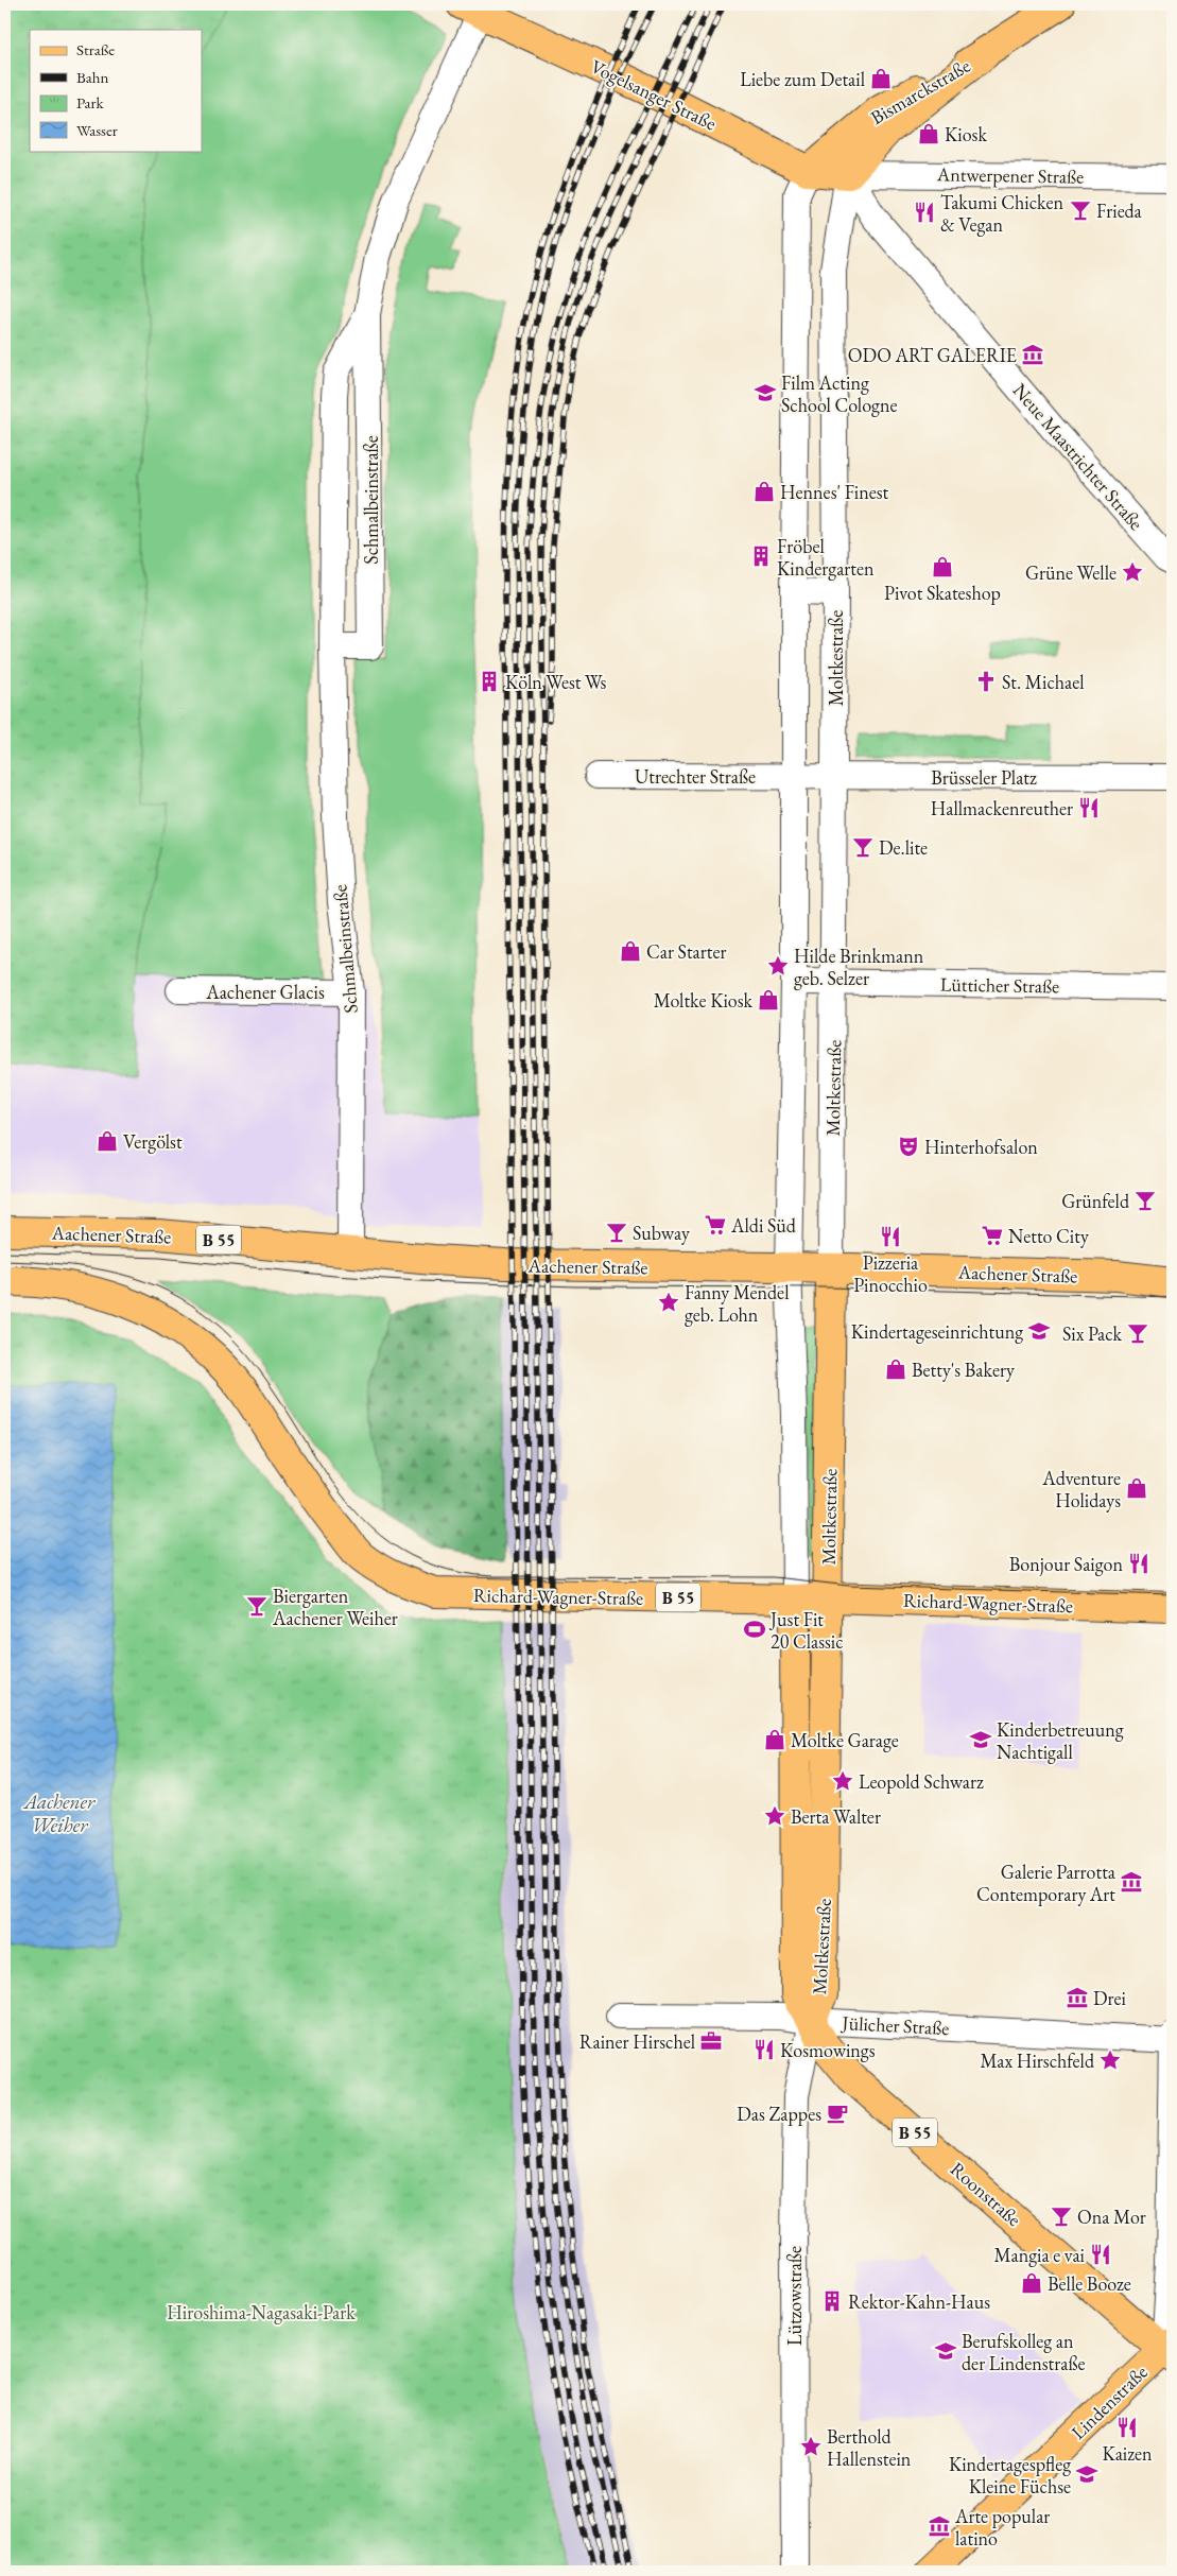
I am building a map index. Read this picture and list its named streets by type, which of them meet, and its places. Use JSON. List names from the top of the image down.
{
  "streets": {
    "main road": [
      "Bismarckstraße",
      "Vogelsanger Straße",
      "Moltkestraße",
      "Aachener Straße",
      "B 55",
      "Richard-Wagner-Straße",
      "Roonstraße",
      "Lindenstraße"
    ],
    "street": [
      "Antwerpener Straße",
      "Neue Maastrichter Straße",
      "Schmalbeinstraße",
      "Utrechter Straße",
      "Brüsseler Platz",
      "Lütticher Straße",
      "Aachener Glacis",
      "Jülicher Straße",
      "Lützowstraße"
    ]
  },
  "crossings": [
    ["Bismarckstraße", "Vogelsanger Straße"],
    ["Bismarckstraße", "Antwerpener Straße"],
    ["Bismarckstraße", "Neue Maastrichter Straße"],
    ["Bismarckstraße", "Moltkestraße"],
    ["Vogelsanger Straße", "Antwerpener Straße"],
    ["Vogelsanger Straße", "Neue Maastrichter Straße"],
    ["Vogelsanger Straße", "Schmalbeinstraße"],
    ["Vogelsanger Straße", "Moltkestraße"],
    ["Antwerpener Straße", "Neue Maastrichter Straße"],
    ["Antwerpener Straße", "Moltkestraße"],
    ["Neue Maastrichter Straße", "Moltkestraße"],
    ["Schmalbeinstraße", "Aachener Glacis"],
    ["Schmalbeinstraße", "Aachener Straße"],
    ["Moltkestraße", "Utrechter Straße"],
    ["Moltkestraße", "Brüsseler Platz"],
    ["Moltkestraße", "Lütticher Straße"],
    ["Moltkestraße", "Aachener Straße"],
    ["Moltkestraße", "Richard-Wagner-Straße"],
    ["Moltkestraße", "Jülicher Straße"],
    ["Moltkestraße", "Roonstraße"],
    ["Moltkestraße", "Lützowstraße"],
    ["Utrechter Straße", "Brüsseler Platz"],
    ["Jülicher Straße", "Roonstraße"],
    ["Jülicher Straße", "Lützowstraße"],
    ["Roonstraße", "Lützowstraße"],
    ["Roonstraße", "Lindenstraße"]
  ],
  "water": ["Aachener Weiher"],
  "parks": ["Hiroshima-Nagasaki-Park"],
  "places": {
    "shop": [
      "Liebe zum Detail",
      "Kiosk",
      "Hennes' Finest",
      "Pivot Skateshop",
      "Car Starter",
      "Moltke Kiosk",
      "Vergölst",
      "Betty's Bakery",
      "Adventure Holidays",
      "Moltke Garage",
      "Belle Booze"
    ],
    "bar": [
      "Frieda",
      "De.lite",
      "Grünfeld",
      "Subway",
      "Six Pack",
      "Biergarten Aachener Weiher",
      "Ona Mor"
    ],
    "restaurant": [
      "Takumi Chicken & Vegan",
      "Hallmackenreuther",
      "Pizzeria Pinocchio",
      "Bonjour Saigon",
      "Kosmowings",
      "Mangia e vai",
      "Kaizen"
    ],
    "museum": [
      "ODO ART GALERIE",
      "Galerie Parrotta Contemporary Art",
      "Drei",
      "Arte popular latino"
    ],
    "school or university": [
      "Film Acting School Cologne",
      "Kindertageseinrichtung",
      "Kinderbetreuung Nachtigall",
      "Berufskolleg an der Lindenstraße",
      "Kindertagespfleg Kleine Füchse"
    ],
    "building": ["Fröbel Kindergarten", "Köln West Ws", "Rektor-Kahn-Haus"],
    "place": [
      "Grüne Welle",
      "Hilde Brinkmann geb. Selzer",
      "Fanny Mendel geb. Lohn",
      "Leopold Schwarz",
      "Berta Walter",
      "Max Hirschfeld",
      "Berthold Hallenstein"
    ],
    "church": ["St. Michael"],
    "theatre": ["Hinterhofsalon"],
    "supermarket": ["Aldi Süd", "Netto City"],
    "sports": ["Just Fit 20 Classic"],
    "office": ["Rainer Hirschel"],
    "cafe": ["Das Zappes"]
  },
  "legend": [
    "Straße",
    "Bahn",
    "Park",
    "Wasser"
  ]
}
